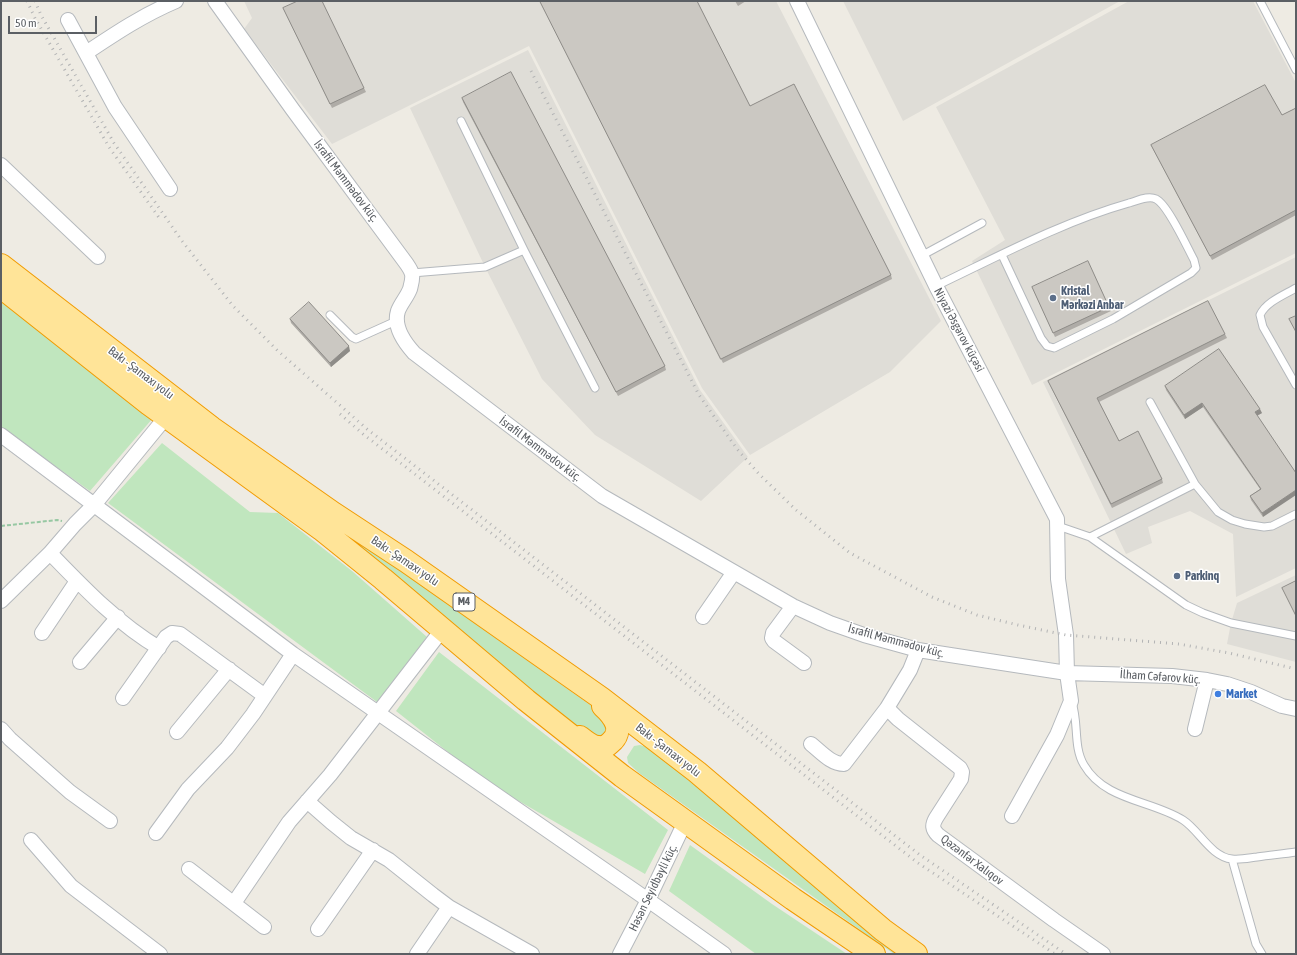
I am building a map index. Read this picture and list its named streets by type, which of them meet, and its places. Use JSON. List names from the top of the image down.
{
  "streets": {
    "highway": ["Bakı - Şamaxı yolu", "M4"],
    "street": [
      "İsrafil Məmmədov küç.",
      "Niyazi Əsgərov küçəsi",
      "İlham Cəfərov küç.",
      "Qəzənfər Xalıqov",
      "Həsən Seyidbəyli küç."
    ]
  },
  "crossings": [
    ["İsrafil Məmmədov küç.", "Niyazi Əsgərov küçəsi"],
    ["İsrafil Məmmədov küç.", "İlham Cəfərov küç."],
    ["Niyazi Əsgərov küçəsi", "İlham Cəfərov küç."],
    ["Bakı - Şamaxı yolu", "Həsən Seyidbəyli küç."]
  ],
  "places": ["Kristal Mərkəzi Anbar", "Parkinq", "Market"],
  "scale_bar": "50 m"
}
